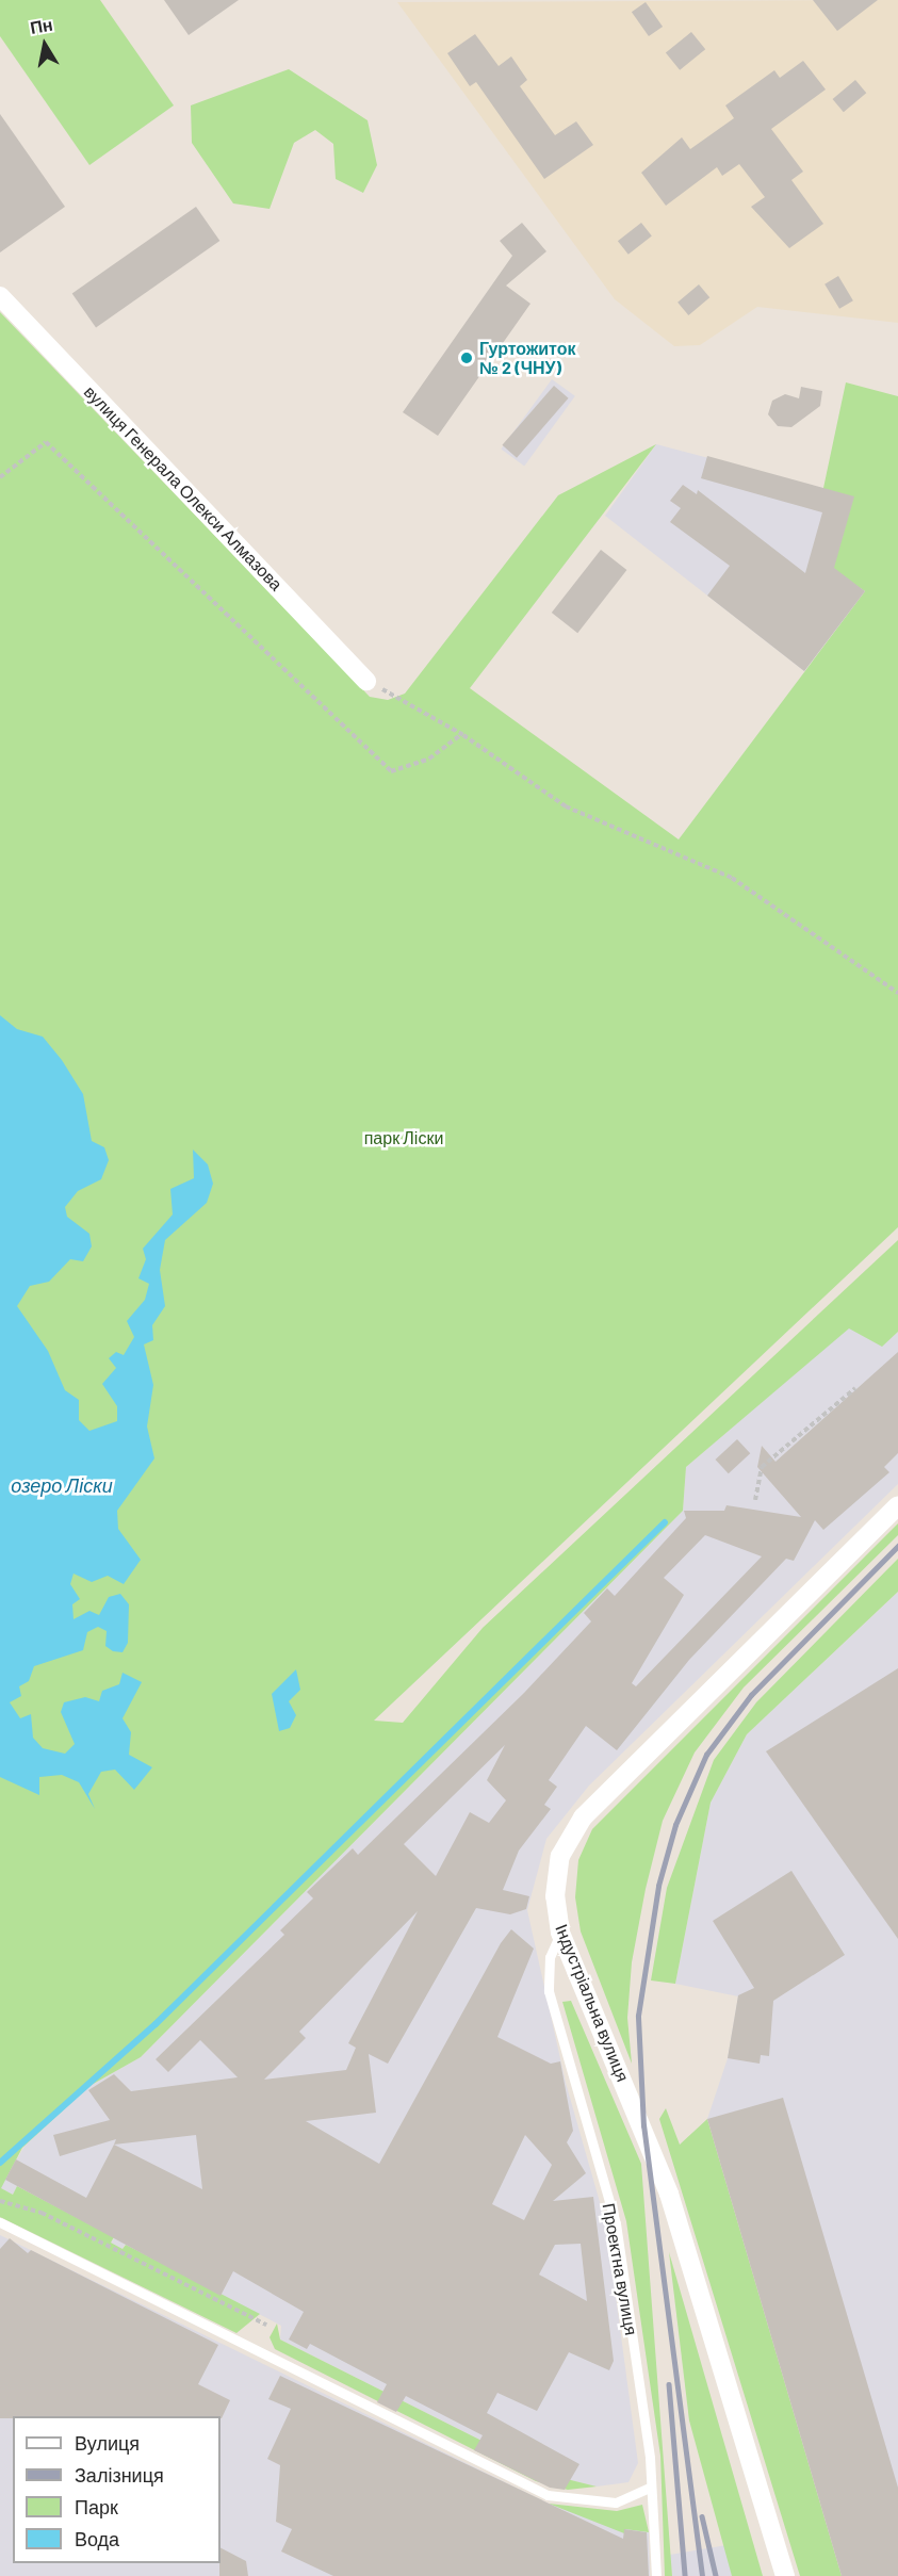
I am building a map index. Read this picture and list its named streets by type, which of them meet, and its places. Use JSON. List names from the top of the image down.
{
  "streets": {
    "street": ["вулиця Генерала Олекси Алмазова", "Індустріальна вулиця"],
    "lane": ["Проектна вулиця"]
  },
  "crossings": [
    ["Індустріальна вулиця", "Проектна вулиця"]
  ],
  "water": ["озеро Ліски"],
  "parks": ["парк Ліски"],
  "places": ["Гуртожиток № 2 (ЧНУ)"],
  "legend": [
    "Вулиця",
    "Залізниця",
    "Парк",
    "Вода"
  ],
  "north": "top"
}
